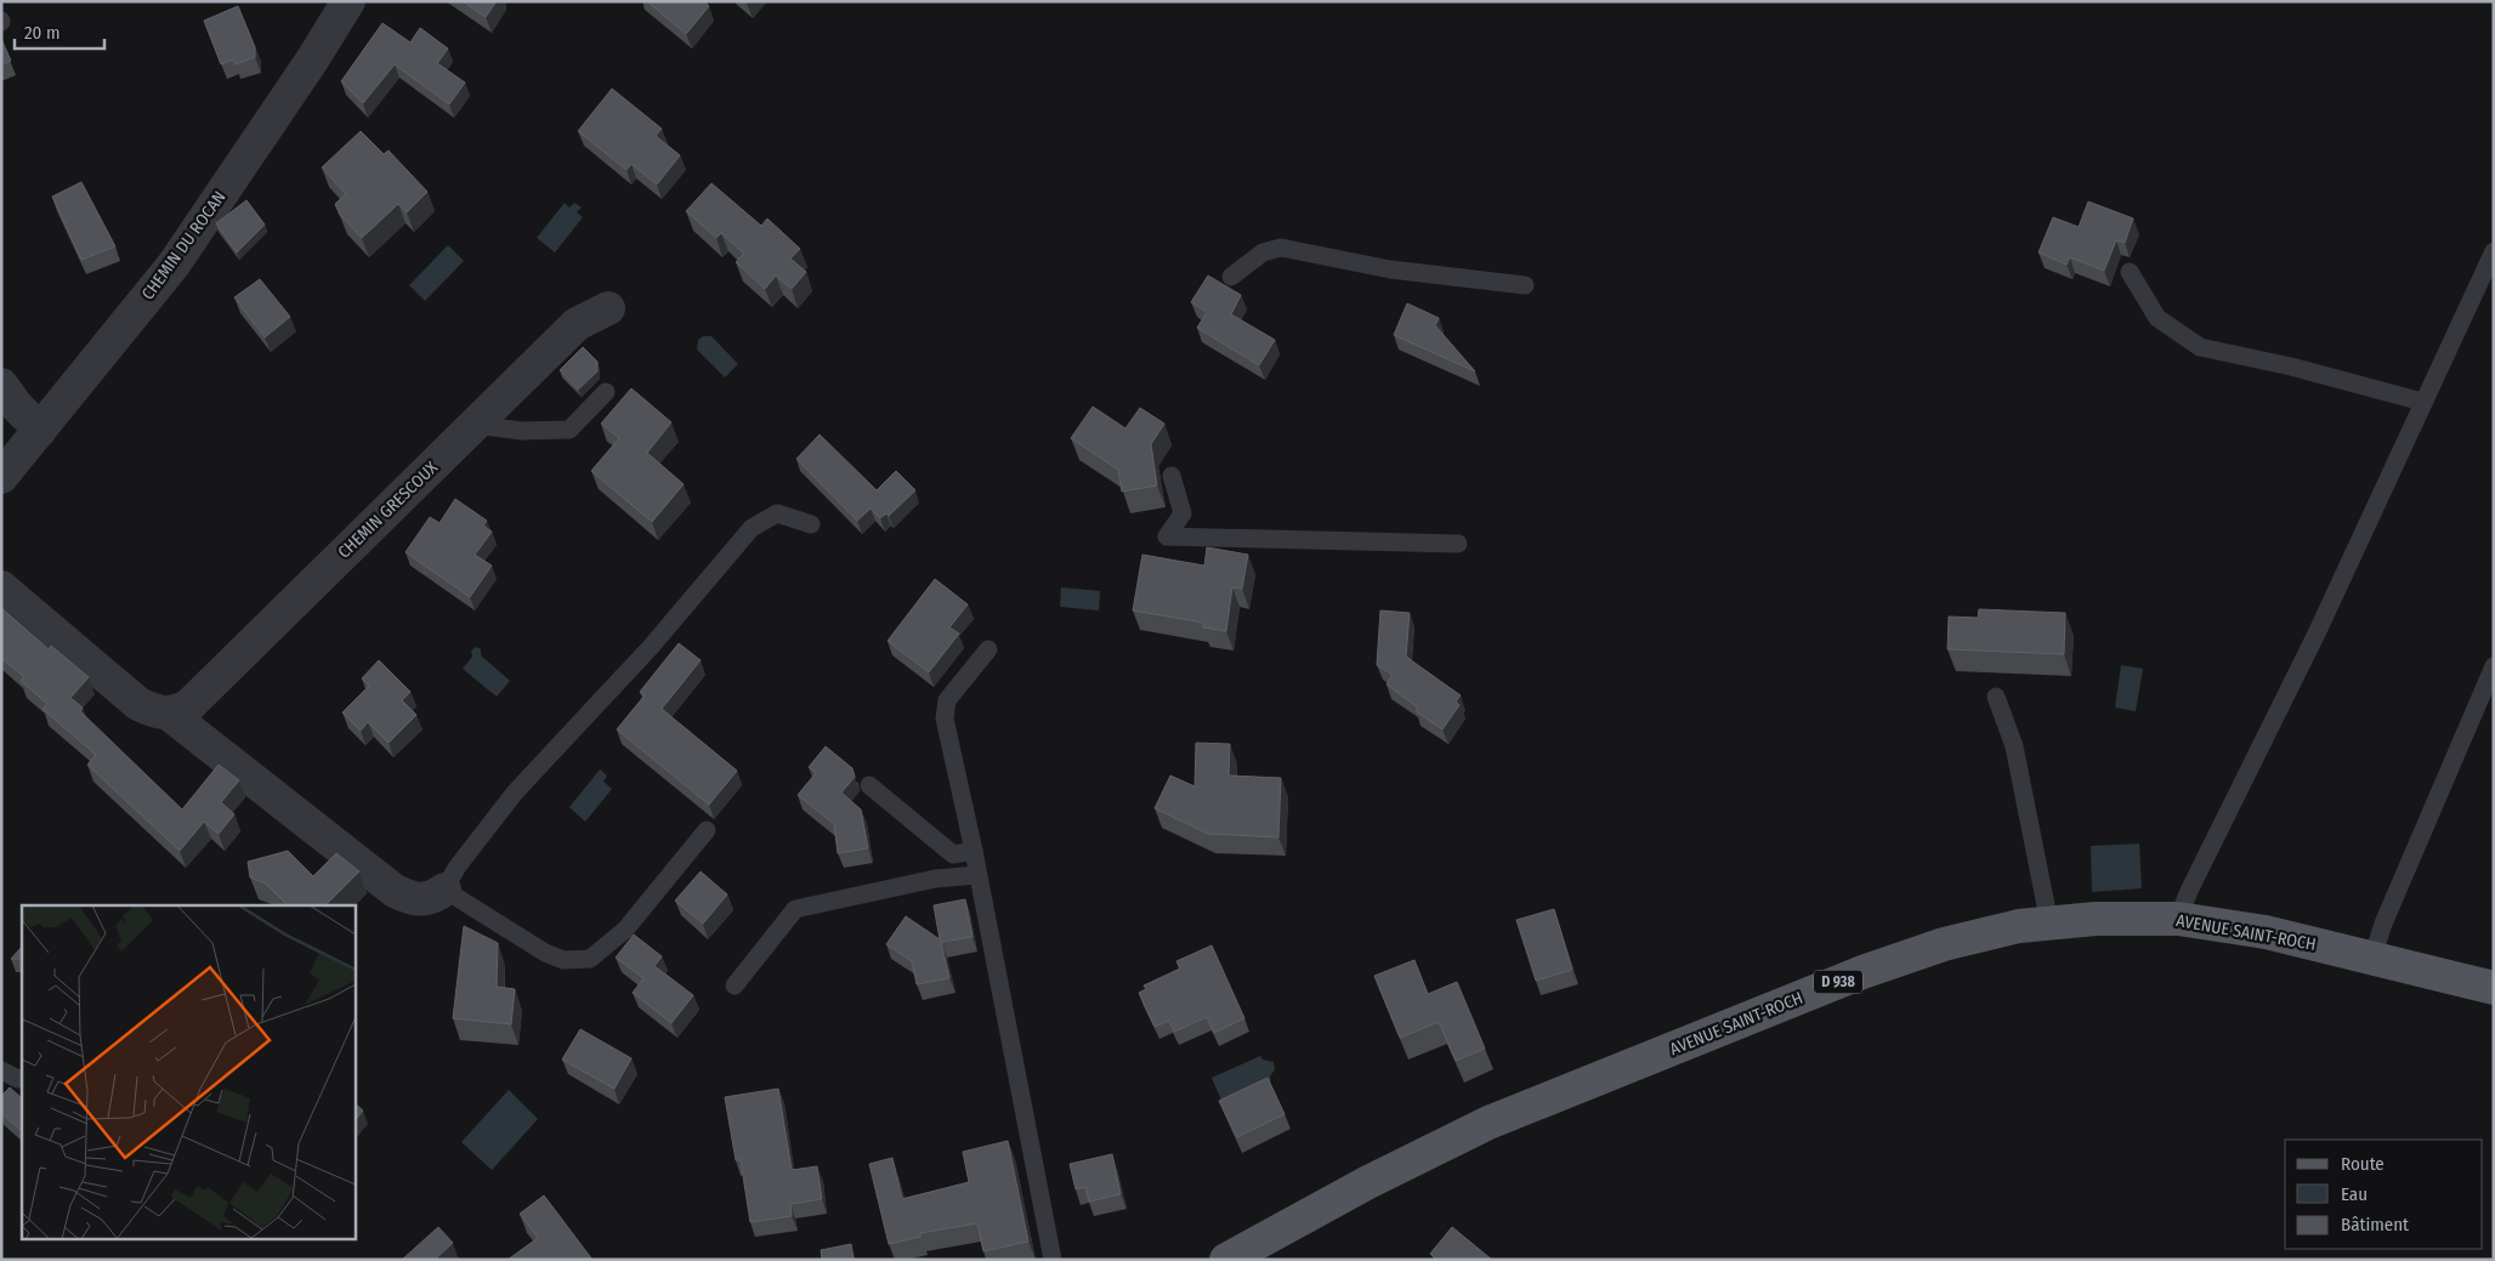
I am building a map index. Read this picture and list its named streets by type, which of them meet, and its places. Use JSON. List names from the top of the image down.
{
  "streets": {
    "main road": ["AVENUE SAINT-ROCH", "D 938"],
    "street": ["CHEMIN DU ROCAN", "CHEMIN GRESCOUX"]
  },
  "legend": ["Route", "Eau", "Bâtiment"],
  "scale_bar": "20 m"
}
